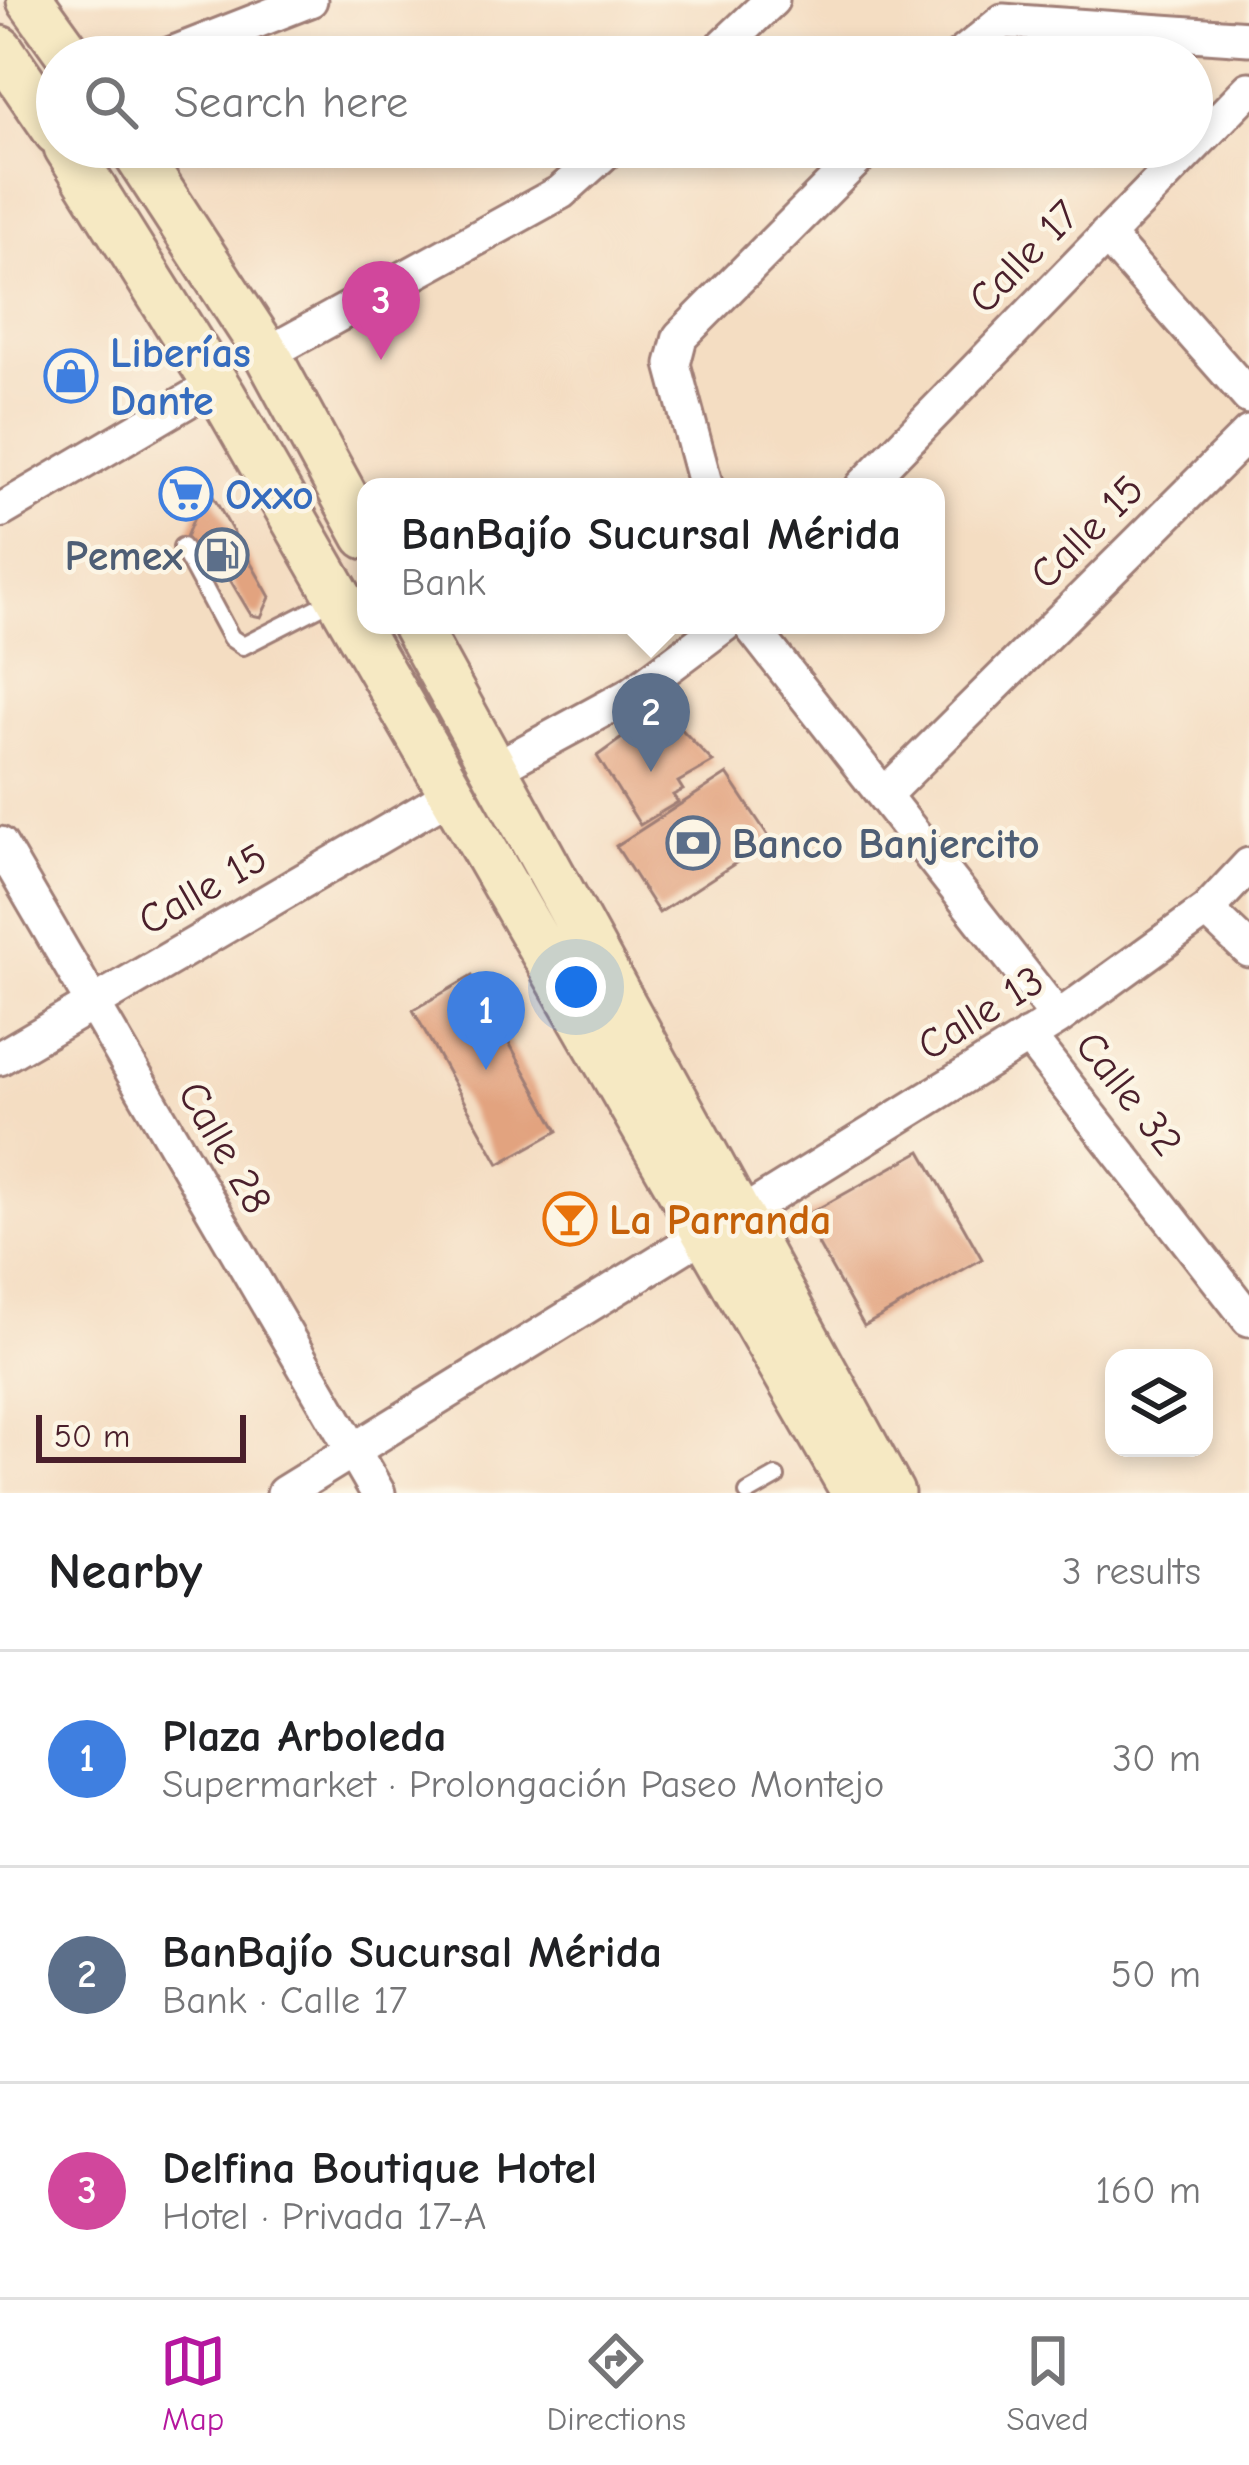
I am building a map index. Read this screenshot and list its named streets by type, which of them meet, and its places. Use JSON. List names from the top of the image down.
{
  "streets": {
    "street": [
      "Calle 17",
      "Calle 15",
      "Calle 13",
      "Calle 32",
      "Calle 28"
    ]
  },
  "crossings": [
    ["Calle 15", "Calle 28"],
    ["Calle 13", "Calle 32"],
    ["Calle 13", "Calle 28"]
  ],
  "places": {
    "shop": ["Liberías Dante"],
    "supermarket": ["Oxxo"],
    "fuel station": ["Pemex"],
    "bank": ["Banco Banjercito"],
    "bar": ["La Parranda"]
  },
  "scale_bar": "50 m",
  "page": {
    "search": "Search here",
    "pins": ["3", "2", "1"],
    "popup": ["BanBajío Sucursal Mérida", "Bank"],
    "scale": "50 m",
    "heading": ["Nearby", "3 results"],
    "list": [
      {
        "mark": "1",
        "name": "Plaza Arboleda",
        "note": "Supermarket · Prolongación Paseo Montejo",
        "value": "30 m"
      },
      {
        "mark": "2",
        "name": "BanBajío Sucursal Mérida",
        "note": "Bank · Calle 17",
        "value": "50 m"
      },
      {
        "mark": "3",
        "name": "Delfina Boutique Hotel",
        "note": "Hotel · Privada 17-A",
        "value": "160 m"
      }
    ],
    "nav": ["Map", "Directions", "Saved"]
  }
}
